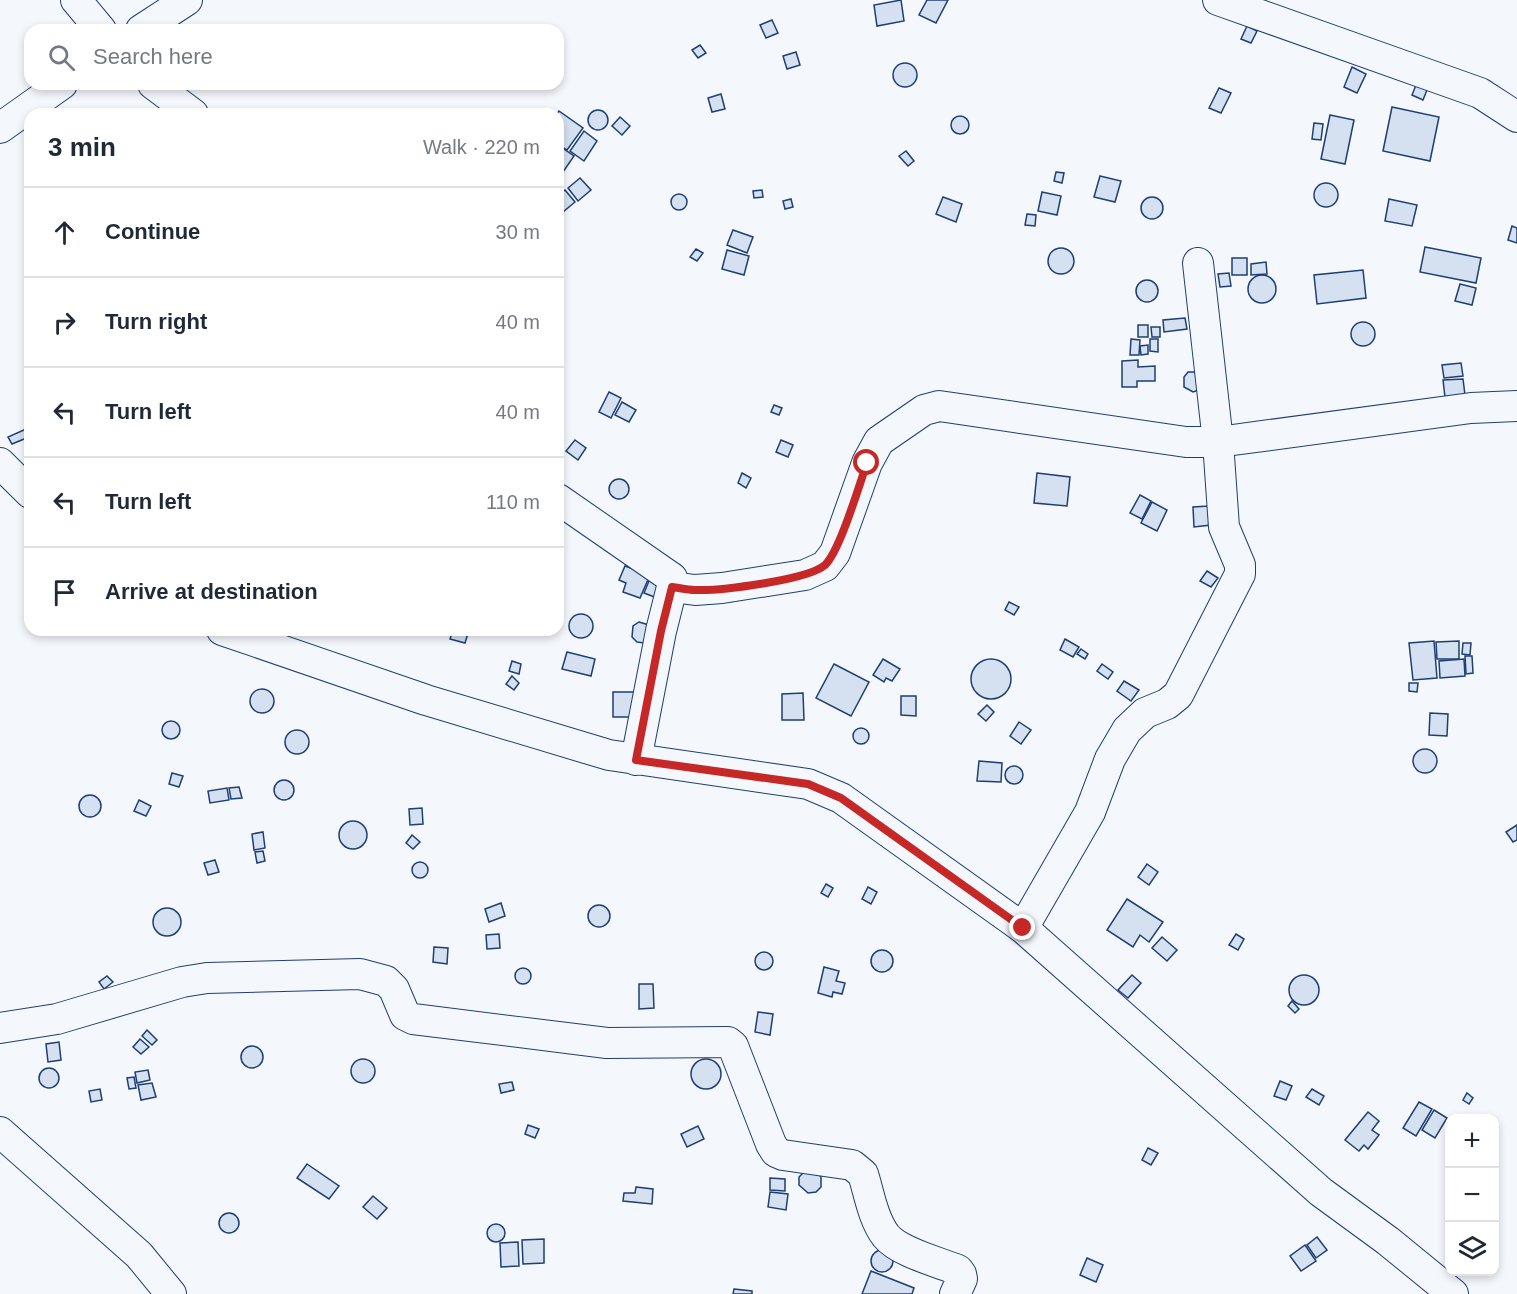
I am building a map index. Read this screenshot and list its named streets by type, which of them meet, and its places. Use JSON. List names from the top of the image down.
{
  "page": {
    "search": "Search here",
    "heading": ["3 min", "Walk · 220 m"],
    "list": [
      ["Continue", "30 m"],
      ["Turn right", "40 m"],
      ["Turn left", "40 m"],
      ["Turn left", "110 m"],
      "Arrive at destination"
    ],
    "map_buttons": ["+", "−"]
  }
}
